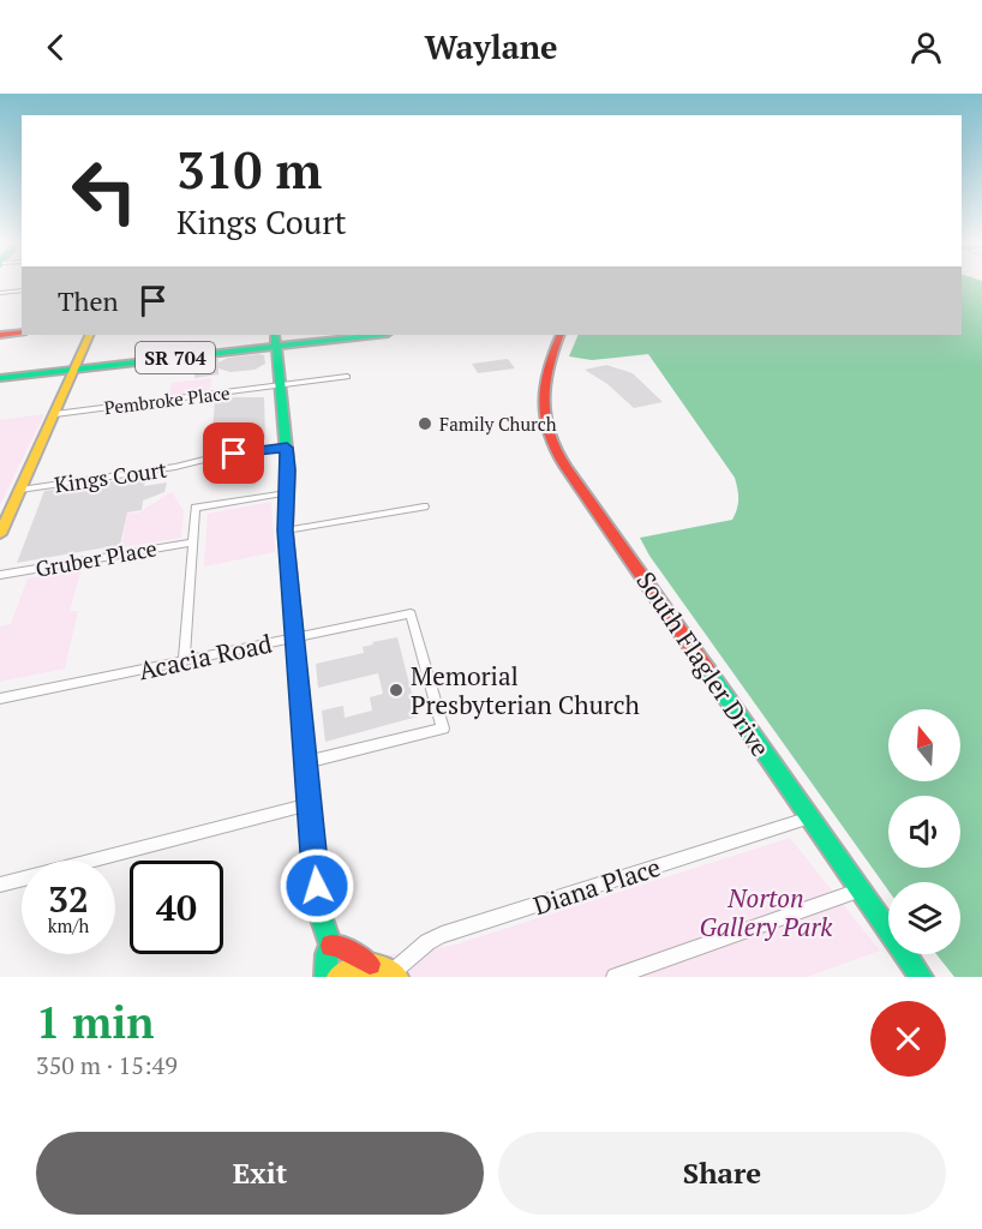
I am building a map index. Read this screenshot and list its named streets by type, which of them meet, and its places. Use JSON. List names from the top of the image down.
{
  "streets": {
    "street": [
      "SR 704",
      "Pembroke Place",
      "Kings Court",
      "Gruber Place",
      "Acacia Road",
      "South Flagler Drive",
      "Diana Place"
    ]
  },
  "crossings": [
    ["South Flagler Drive", "Diana Place"]
  ],
  "parks": ["Norton Gallery Park"],
  "places": ["Family Church", "Memorial Presbyterian Church"],
  "north": "top",
  "page": {
    "header": "Waylane",
    "turn": ["310 m", "Kings Court"],
    "then": "Then",
    "speed": "32 km/h",
    "limit": "40",
    "heading": ["1 min", "350 m · 15:49"],
    "buttons": ["Exit", "Share"]
  }
}
